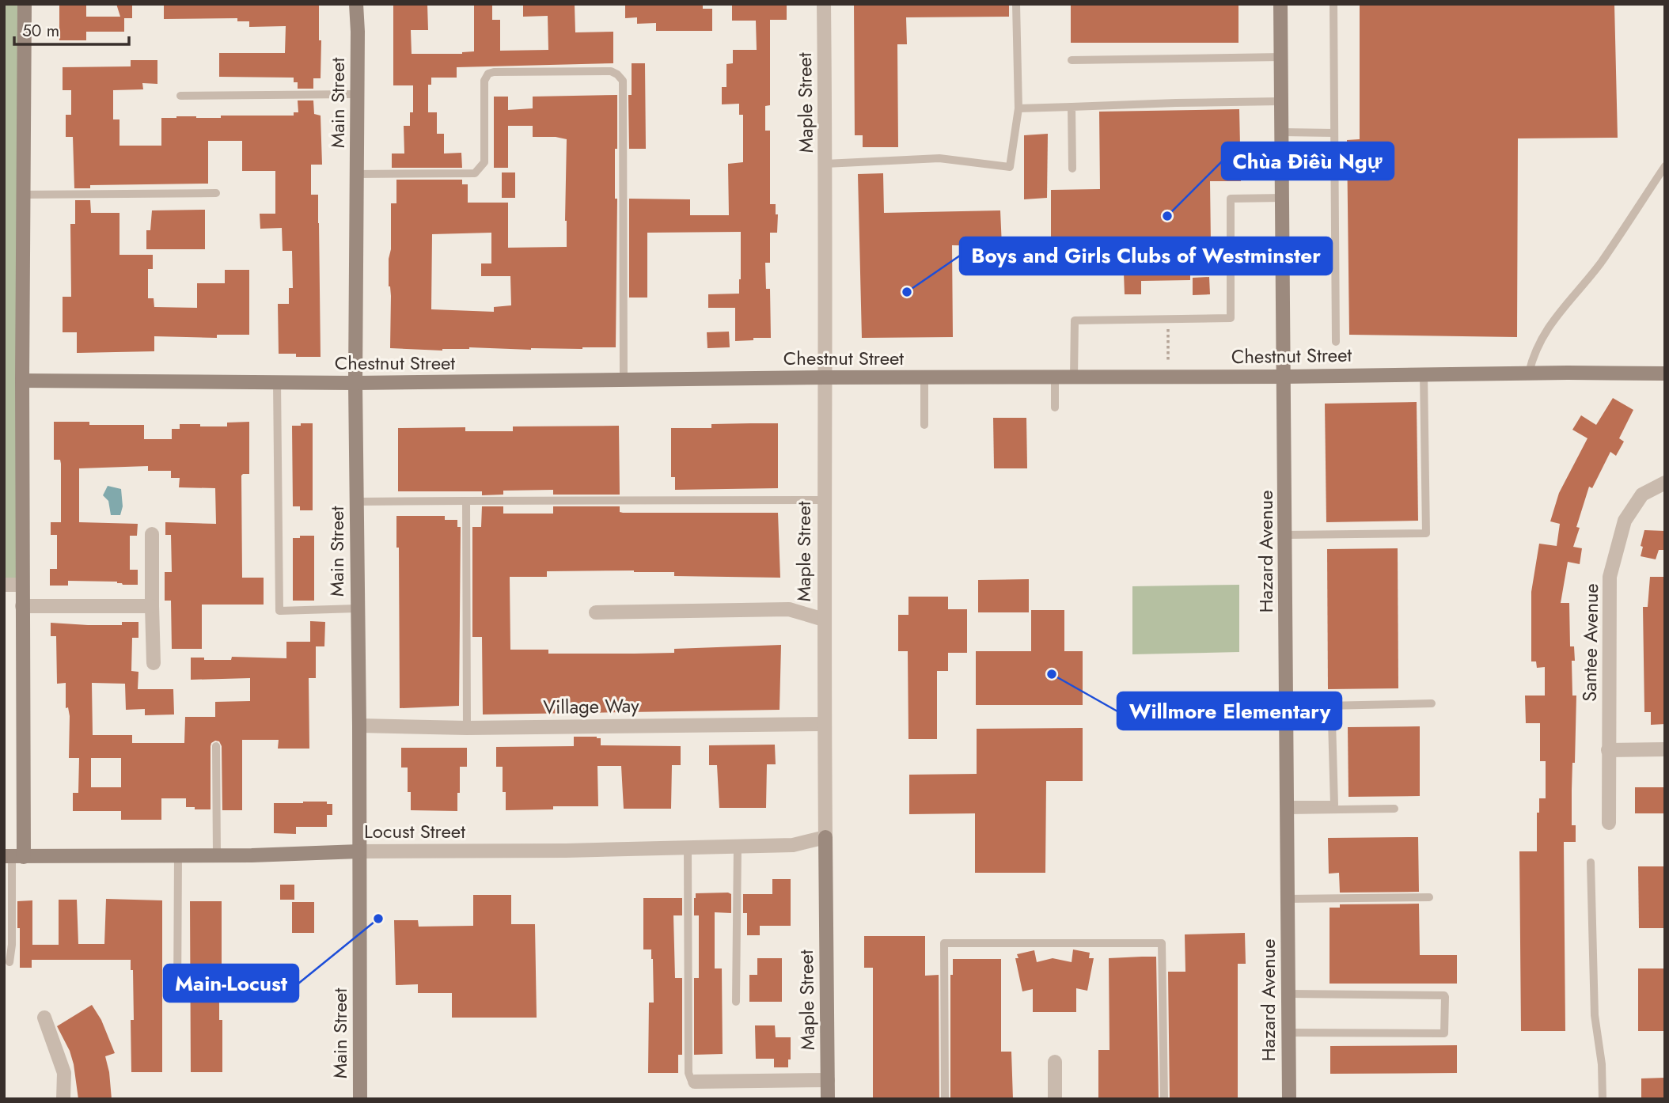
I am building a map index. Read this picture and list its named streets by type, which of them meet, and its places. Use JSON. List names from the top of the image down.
{
  "streets": {
    "street": [
      "Main Street",
      "Maple Street",
      "Chestnut Street",
      "Hazard Avenue",
      "Santee Avenue",
      "Village Way",
      "Locust Street"
    ]
  },
  "crossings": [
    ["Main Street", "Chestnut Street"],
    ["Main Street", "Village Way"],
    ["Main Street", "Locust Street"],
    ["Maple Street", "Chestnut Street"],
    ["Maple Street", "Village Way"],
    ["Maple Street", "Locust Street"],
    ["Chestnut Street", "Hazard Avenue"]
  ],
  "places": [
    "Chùa Điều Ngự",
    "Boys and Girls Clubs of Westminster",
    "Willmore Elementary",
    "Main-Locust"
  ],
  "scale_bar": "50 m"
}
